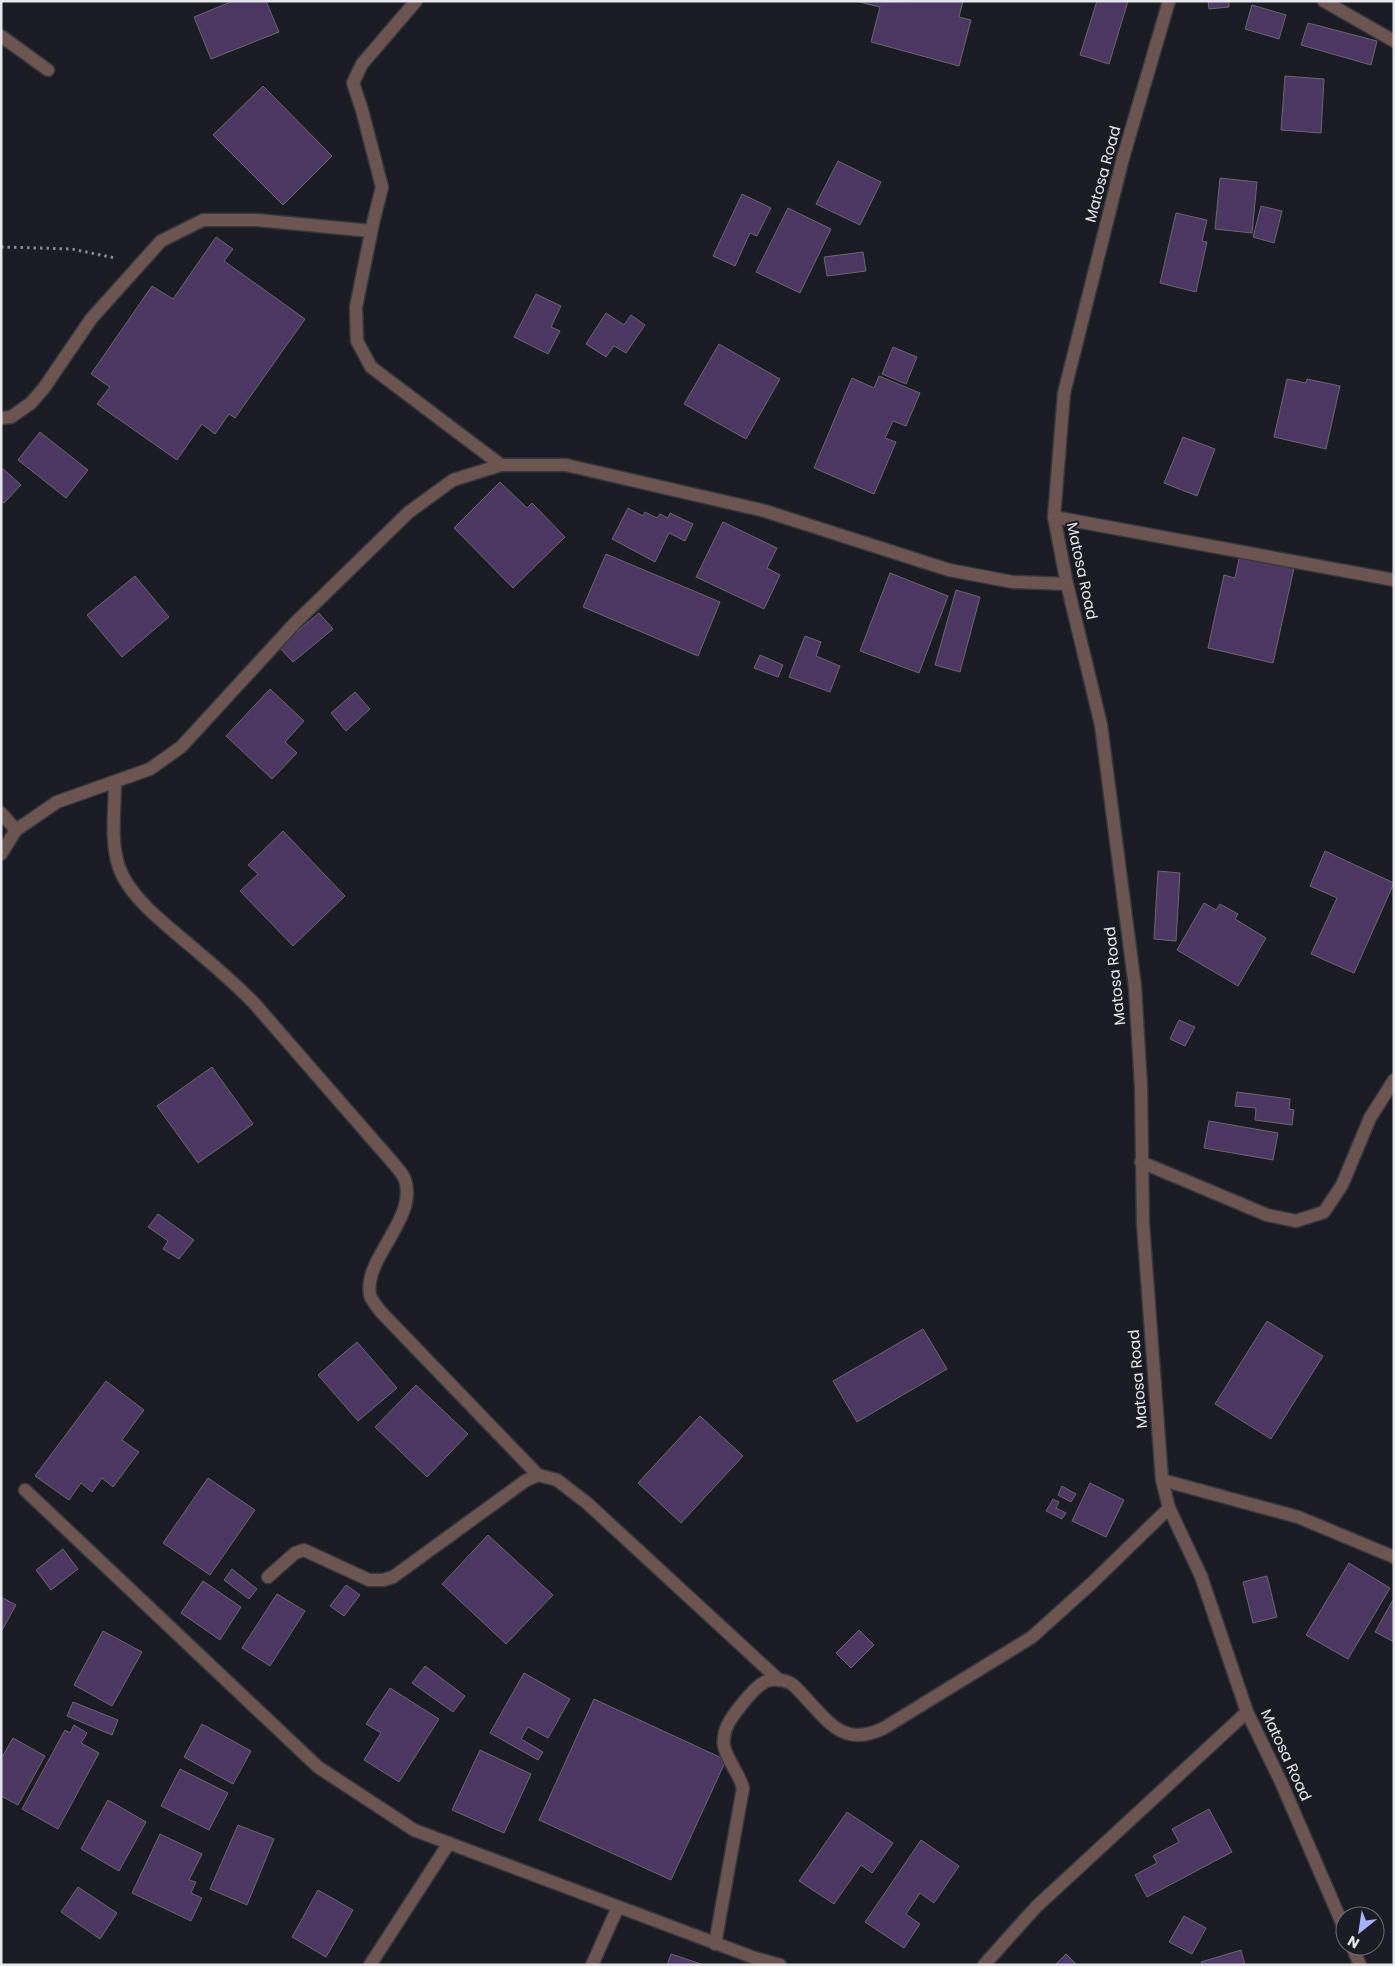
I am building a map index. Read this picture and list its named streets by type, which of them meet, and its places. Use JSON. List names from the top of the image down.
{
  "streets": {
    "street": ["Matosa Road"]
  },
  "north": "bottom left"
}
